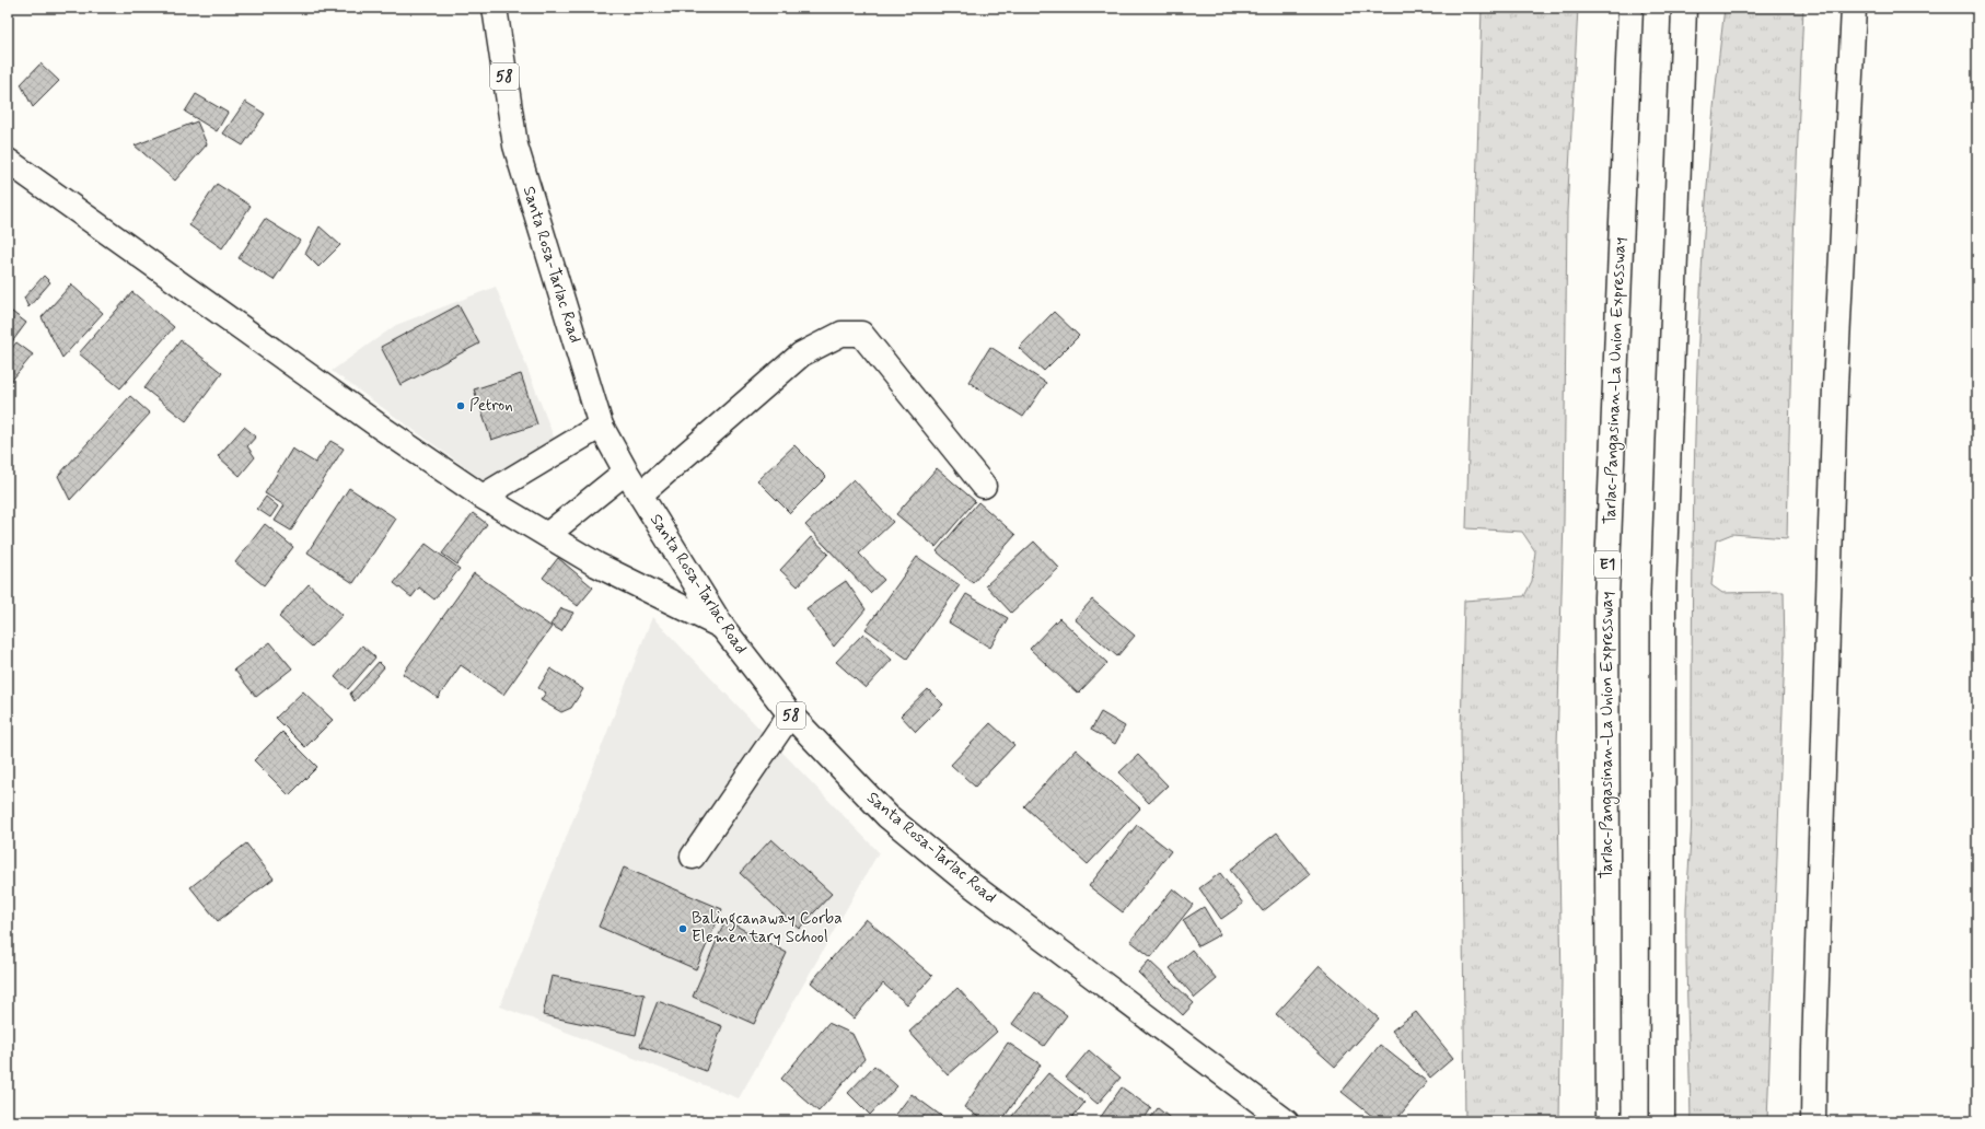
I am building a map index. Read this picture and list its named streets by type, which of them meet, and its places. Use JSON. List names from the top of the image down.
{
  "streets": {
    "main road": [
      "58",
      "Santa Rosa-Tarlac Road",
      "Tarlac-Pangasinan-La Union Expressway",
      "E1"
    ]
  },
  "places": ["Petron", "Balingcanaway Corba Elementary School"]
}
